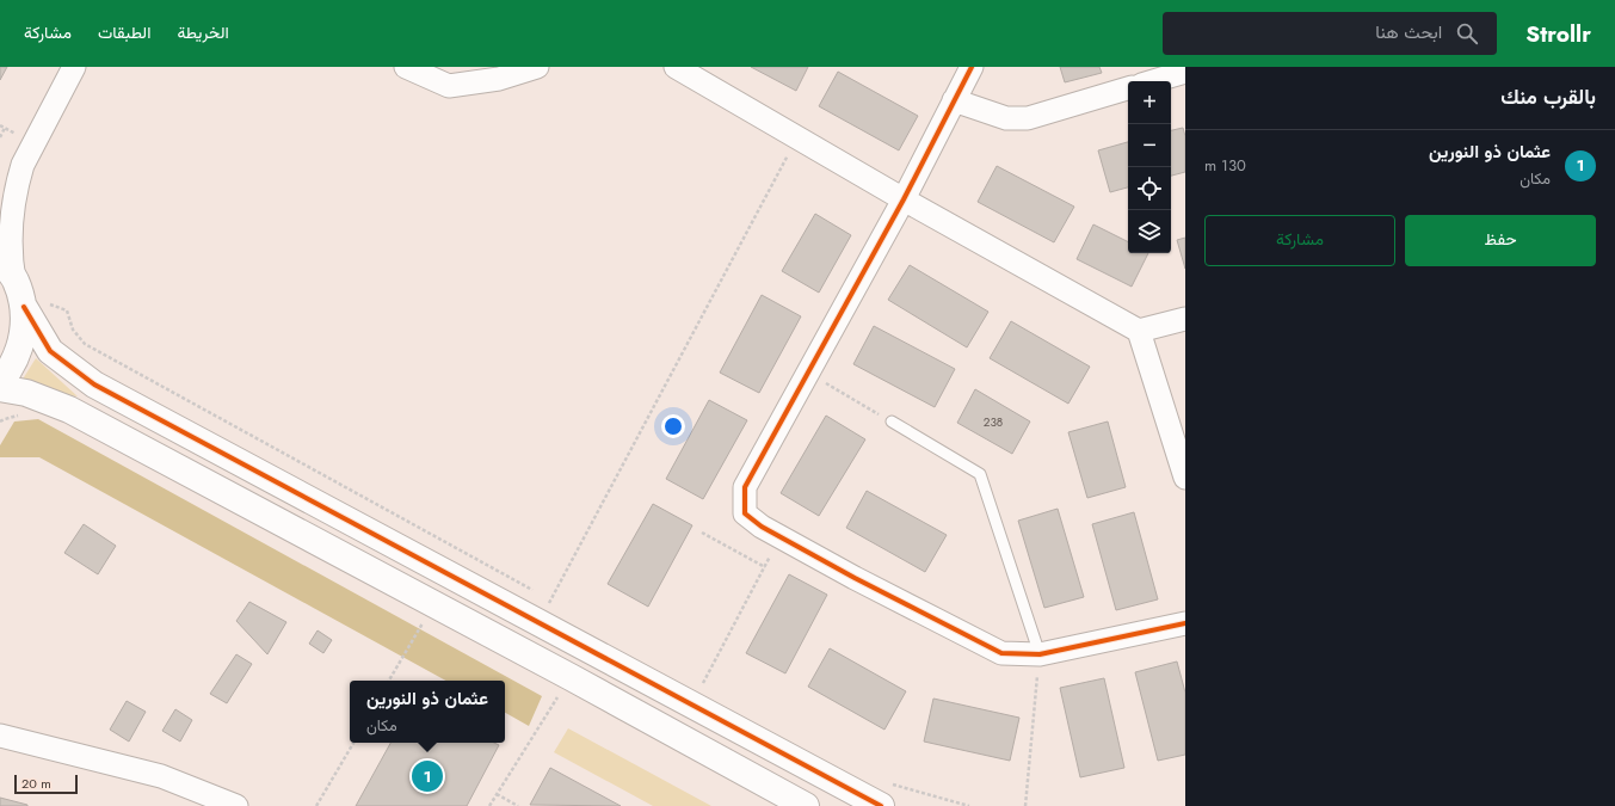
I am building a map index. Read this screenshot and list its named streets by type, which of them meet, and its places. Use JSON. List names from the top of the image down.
{
  "house_numbers": ["238"],
  "scale_bar": "20 m",
  "page": {
    "header": "Strollr",
    "search": "ابحث هنا",
    "nav": ["الخريطة", "الطبقات", "مشاركة"],
    "heading": "بالقرب منك",
    "map_buttons": ["+", "−"],
    "list": [
      {
        "mark": "1",
        "name": "عثمان ذو النورين",
        "note": "مكان",
        "value": "130 m"
      }
    ],
    "buttons": ["حفظ", "مشاركة"],
    "popup": ["عثمان ذو النورين", "مكان"],
    "pins": "1",
    "scale": "20 m"
  }
}
